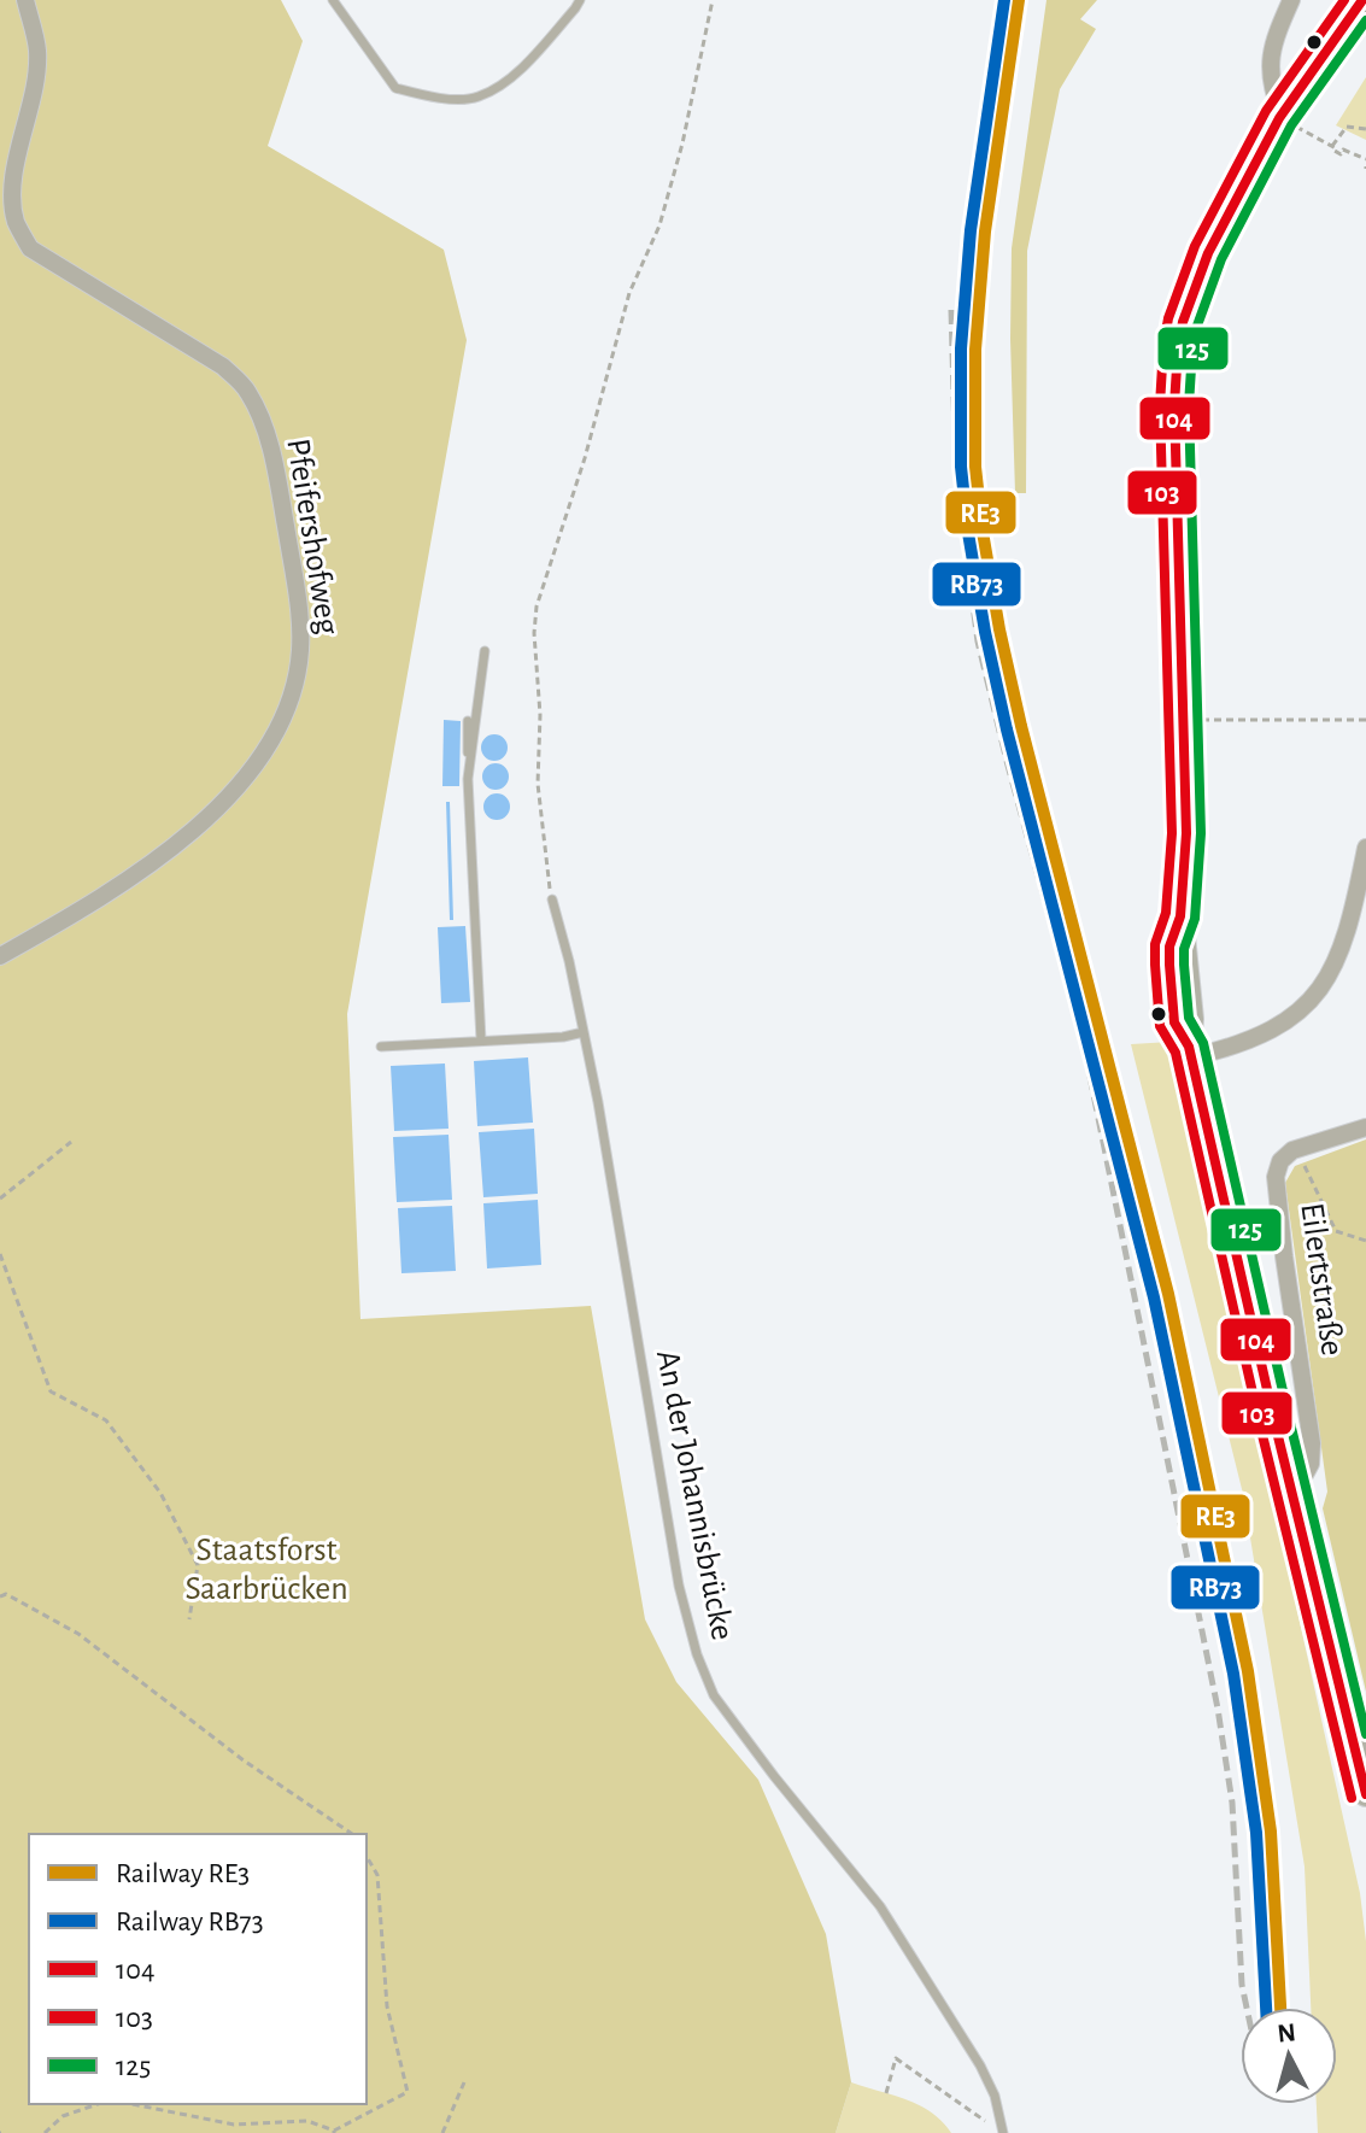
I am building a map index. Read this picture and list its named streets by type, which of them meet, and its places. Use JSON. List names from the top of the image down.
{
  "streets": {
    "street": ["Pfeifershofweg", "Eilertstraße"],
    "lane": ["An der Johannisbrücke"]
  },
  "parks": ["Staatsforst Saarbrücken"],
  "lines": [
    "rail line RE3",
    "rail line RB73",
    "transit line 104",
    "transit line 103",
    "transit line 125"
  ],
  "legend": [
    "Railway RE3",
    "Railway RB73",
    "104",
    "103",
    "125"
  ],
  "north": "top"
}
